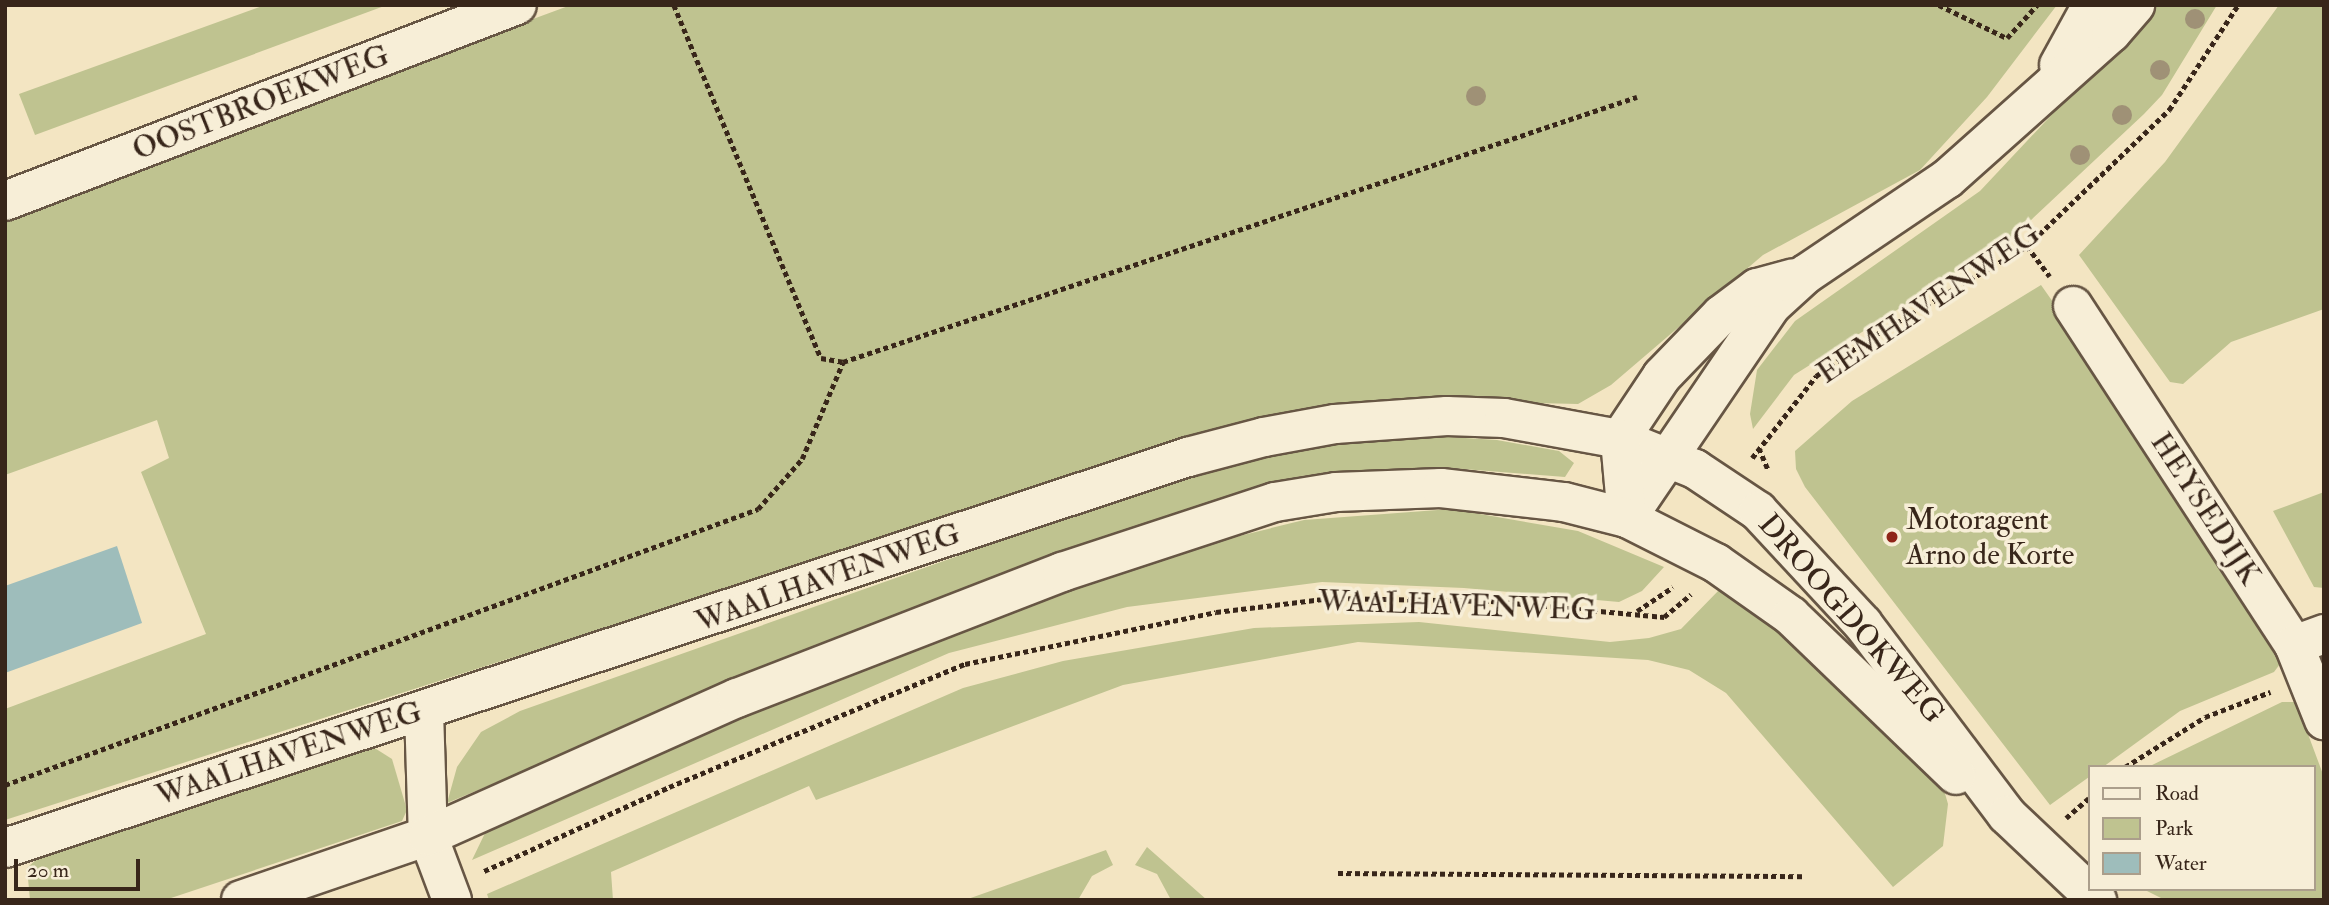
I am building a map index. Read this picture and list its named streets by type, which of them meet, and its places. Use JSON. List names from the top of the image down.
{
  "streets": {
    "street": [
      "OOSTBROEKWEG",
      "HEYSEDIJK",
      "WAALHAVENWEG",
      "DROOGDOKWEG"
    ],
    "path": ["EEMHAVENWEG"]
  },
  "crossings": [
    ["EEMHAVENWEG", "DROOGDOKWEG"],
    ["WAALHAVENWEG", "DROOGDOKWEG"]
  ],
  "places": ["Motoragent Arno de Korte"],
  "legend": ["Road", "Park", "Water"],
  "scale_bar": "20 m"
}
